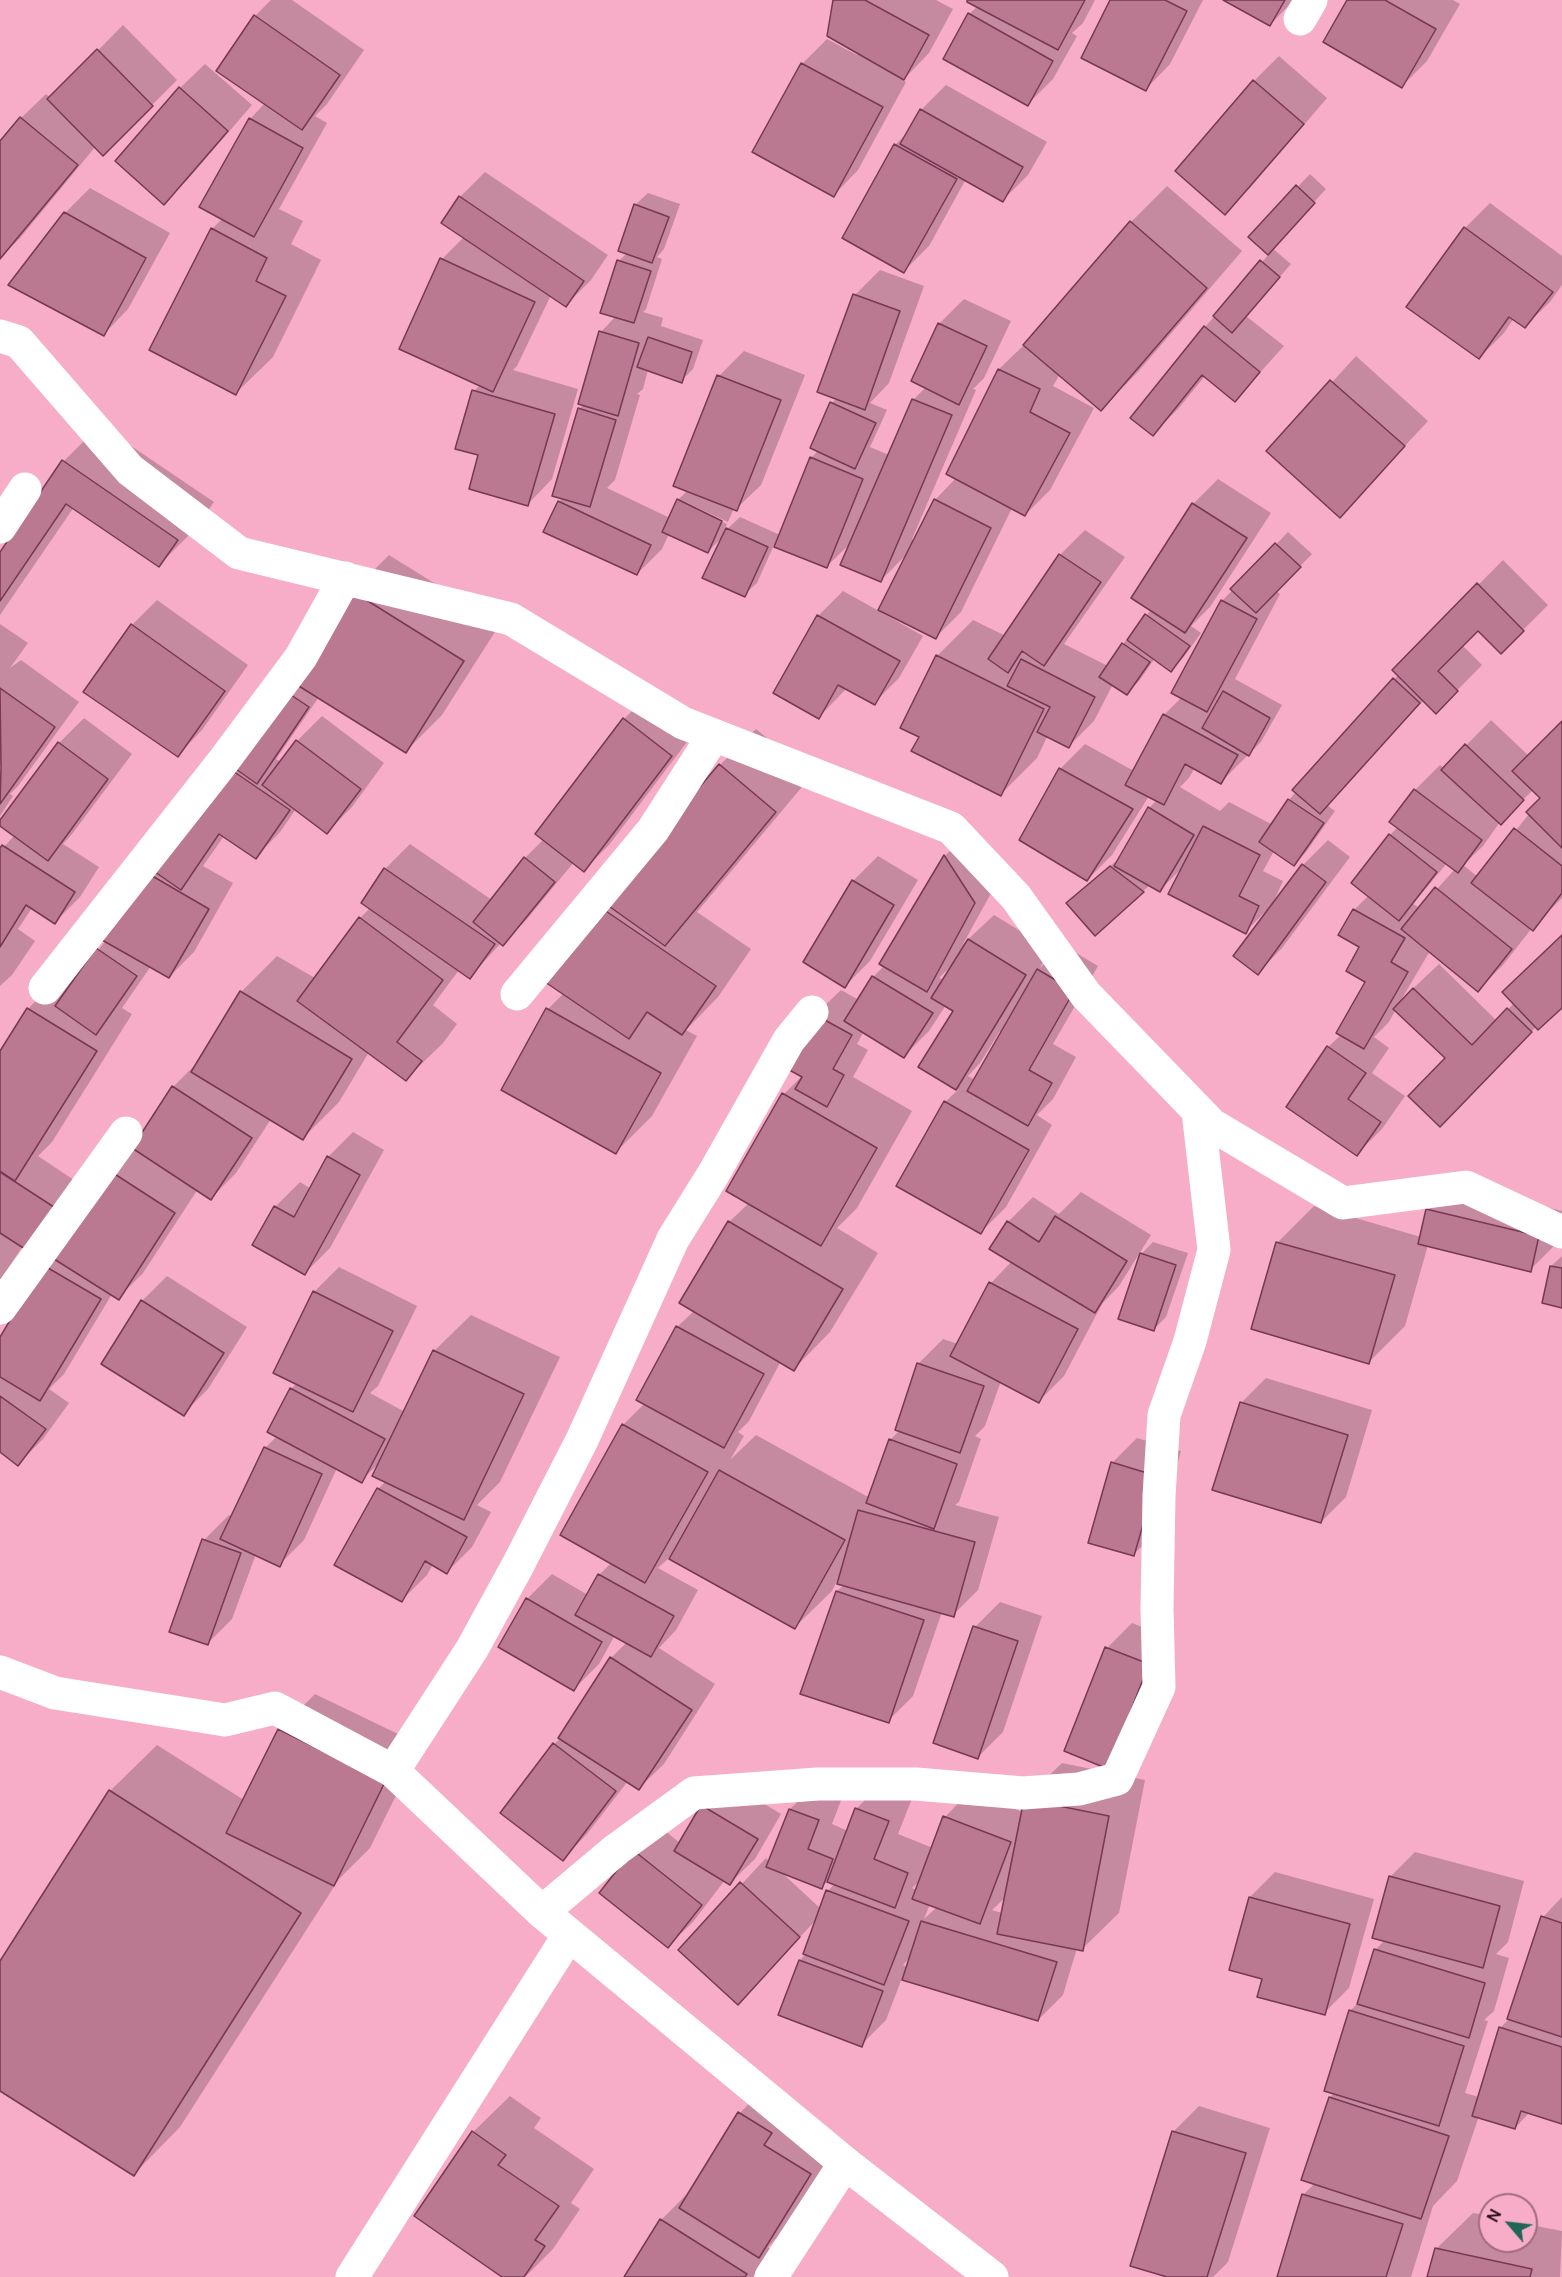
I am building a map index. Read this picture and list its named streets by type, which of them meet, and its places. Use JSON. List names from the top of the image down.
{
  "north": "top left"
}
